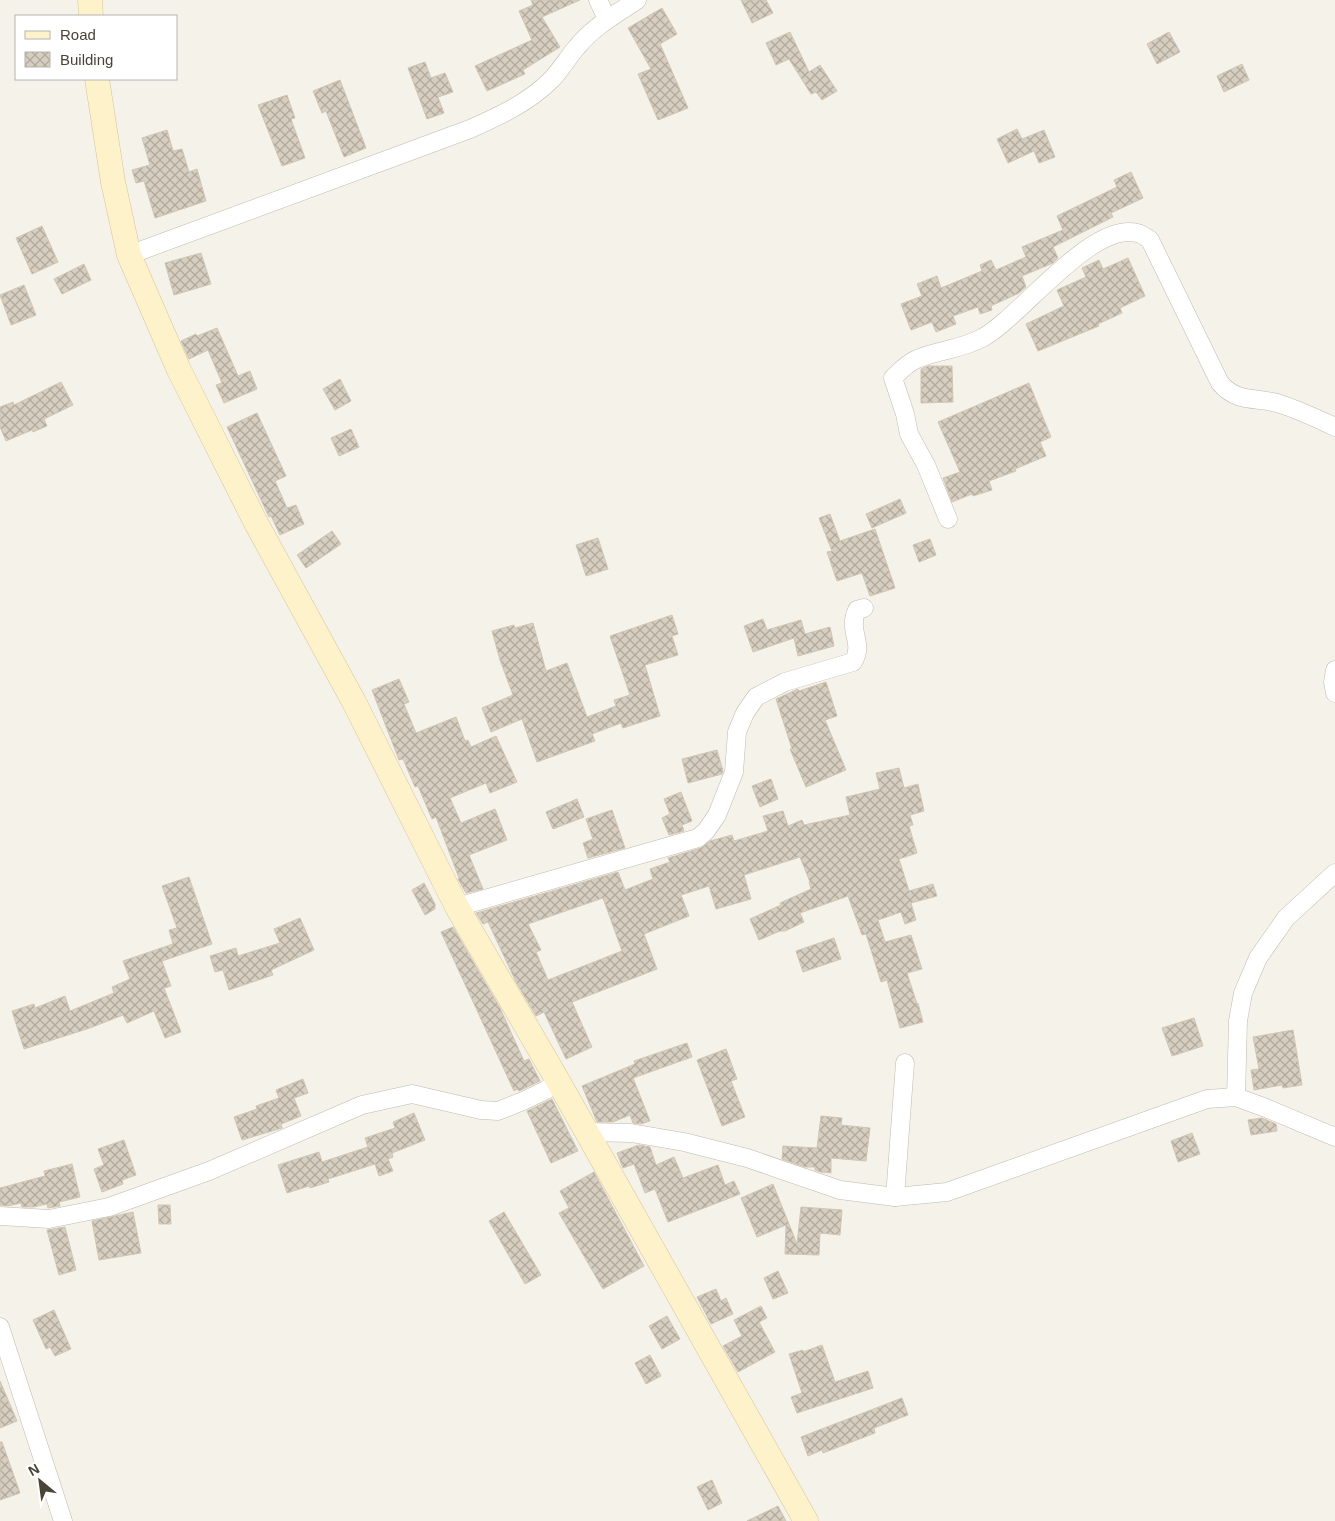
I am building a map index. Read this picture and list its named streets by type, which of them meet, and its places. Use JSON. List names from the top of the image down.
{
  "legend": ["Road", "Building"],
  "north": "top left"
}
